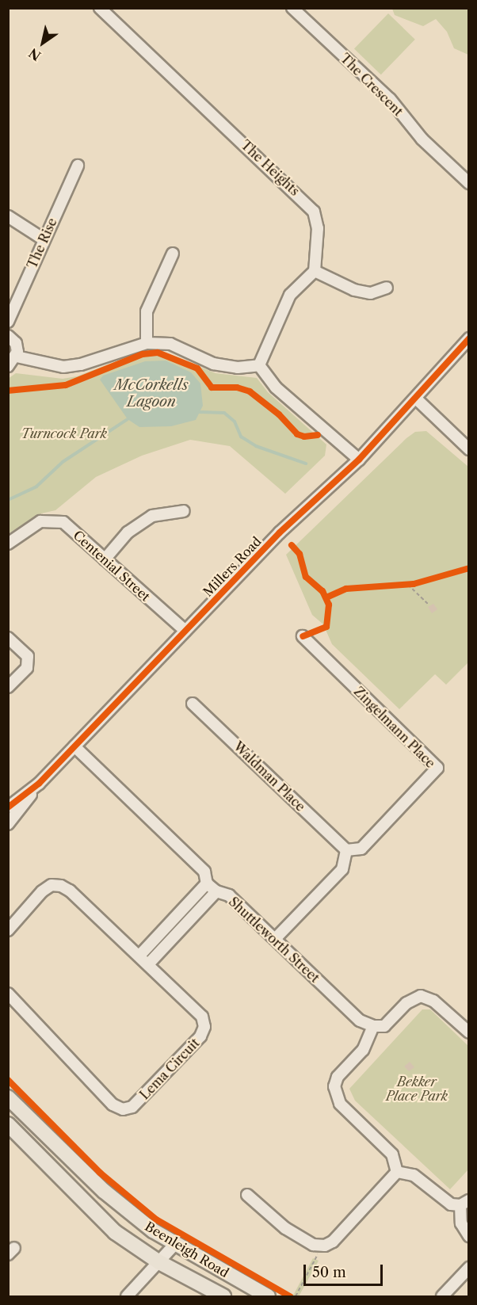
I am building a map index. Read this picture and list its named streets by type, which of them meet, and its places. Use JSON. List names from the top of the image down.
{
  "streets": {
    "main road": ["Beenleigh Road"],
    "street": [
      "The Crescent",
      "The Heights",
      "The Rise",
      "Centenial Street",
      "Millers Road",
      "Zingelmann Place",
      "Waldman Place",
      "Shuttleworth Street",
      "Lema Circuit"
    ]
  },
  "crossings": [
    ["Centenial Street", "Millers Road"],
    ["Millers Road", "Shuttleworth Street"],
    ["Zingelmann Place", "Waldman Place"]
  ],
  "water": ["McCorkells Lagoon"],
  "parks": ["Turncock Park", "Bekker Place Park"],
  "scale_bar": "50 m",
  "north": "bottom left"
}
